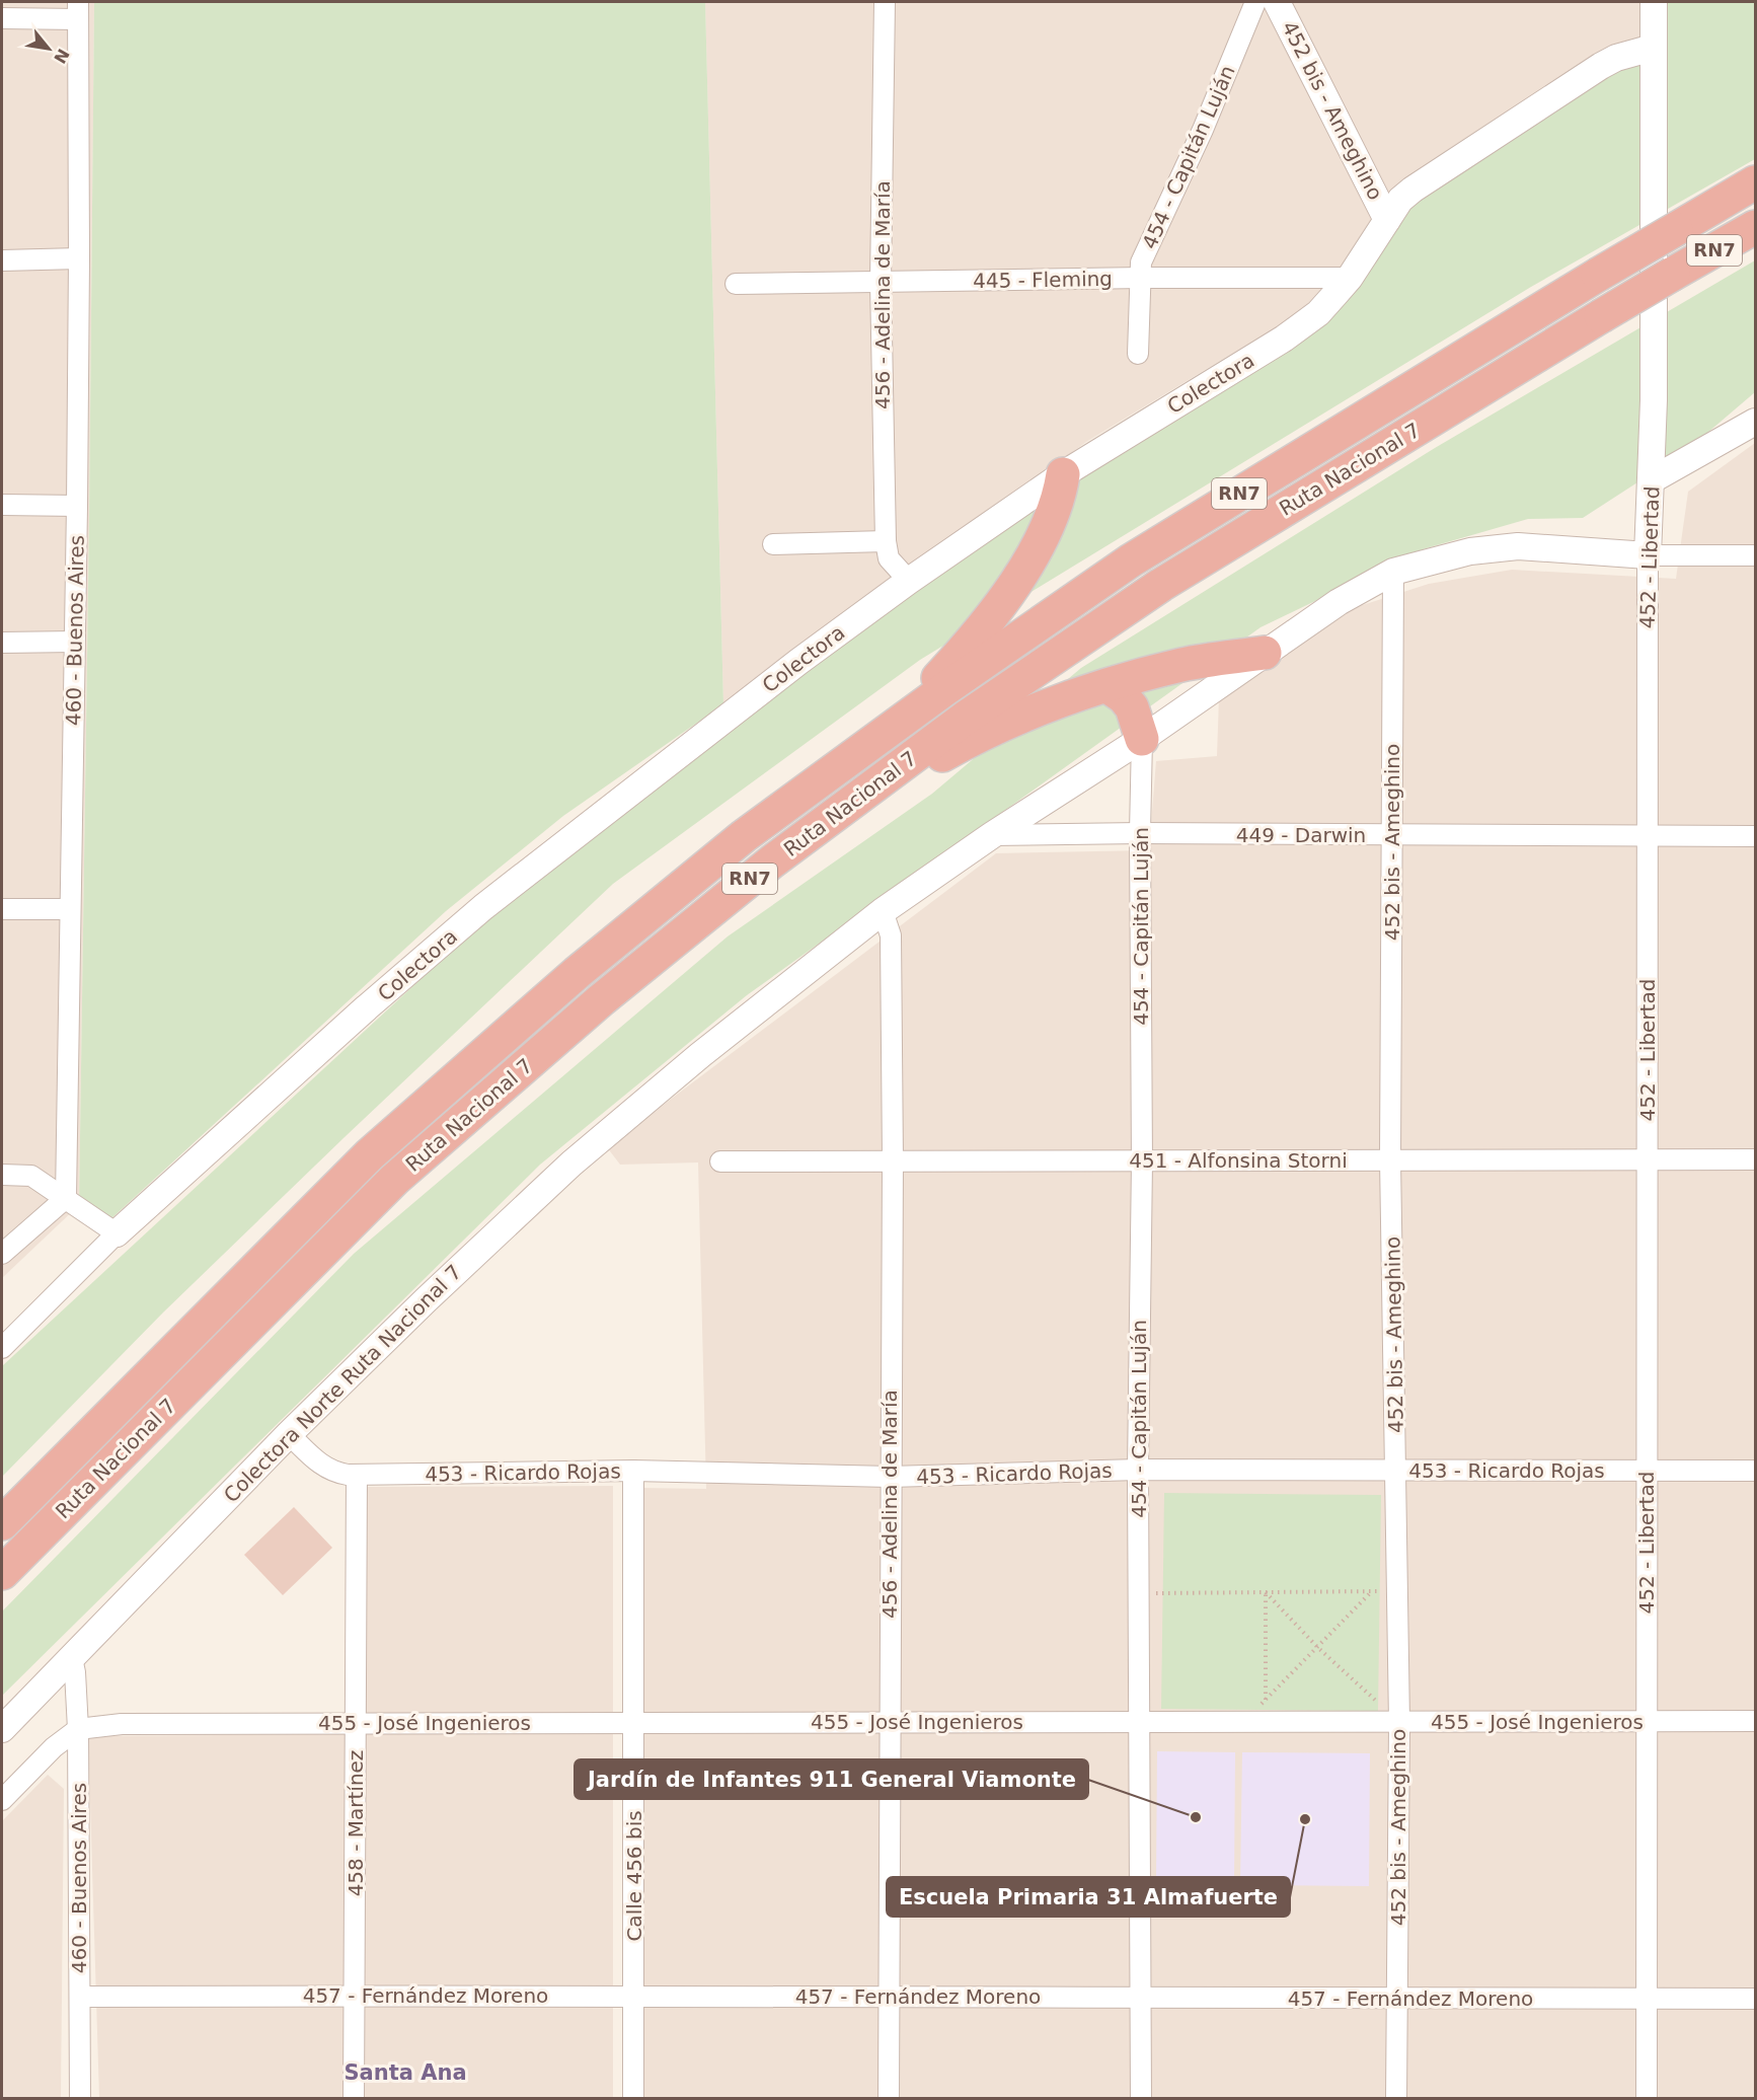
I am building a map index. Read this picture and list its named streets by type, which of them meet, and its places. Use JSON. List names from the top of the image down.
{
  "streets": {
    "highway": ["RN7", "Ruta Nacional 7"],
    "street": [
      "452 bis - Ameghino",
      "454 - Capitán Luján",
      "445 - Fleming",
      "456 - Adelina de María",
      "Colectora",
      "452 - Libertad",
      "460 - Buenos Aires",
      "449 - Darwin",
      "451 - Alfonsina Storni",
      "Colectora Norte Ruta Nacional 7",
      "453 - Ricardo Rojas",
      "455 - José Ingenieros",
      "458 - Martínez",
      "Calle 456 bis",
      "457 - Fernández Moreno"
    ]
  },
  "crossings": [
    ["452 bis - Ameghino", "Colectora"],
    ["452 bis - Ameghino", "449 - Darwin"],
    ["452 bis - Ameghino", "451 - Alfonsina Storni"],
    ["452 bis - Ameghino", "453 - Ricardo Rojas"],
    ["452 bis - Ameghino", "455 - José Ingenieros"],
    ["452 bis - Ameghino", "457 - Fernández Moreno"],
    ["454 - Capitán Luján", "445 - Fleming"],
    ["454 - Capitán Luján", "449 - Darwin"],
    ["454 - Capitán Luján", "451 - Alfonsina Storni"],
    ["454 - Capitán Luján", "453 - Ricardo Rojas"],
    ["454 - Capitán Luján", "455 - José Ingenieros"],
    ["454 - Capitán Luján", "457 - Fernández Moreno"],
    ["445 - Fleming", "456 - Adelina de María"],
    ["445 - Fleming", "Colectora"],
    ["456 - Adelina de María", "Colectora"],
    ["456 - Adelina de María", "451 - Alfonsina Storni"],
    ["456 - Adelina de María", "Colectora Norte Ruta Nacional 7"],
    ["456 - Adelina de María", "453 - Ricardo Rojas"],
    ["456 - Adelina de María", "455 - José Ingenieros"],
    ["456 - Adelina de María", "457 - Fernández Moreno"],
    ["Colectora", "452 - Libertad"],
    ["452 - Libertad", "449 - Darwin"],
    ["452 - Libertad", "451 - Alfonsina Storni"],
    ["452 - Libertad", "453 - Ricardo Rojas"],
    ["452 - Libertad", "455 - José Ingenieros"],
    ["452 - Libertad", "457 - Fernández Moreno"],
    ["460 - Buenos Aires", "Colectora Norte Ruta Nacional 7"],
    ["460 - Buenos Aires", "455 - José Ingenieros"],
    ["460 - Buenos Aires", "457 - Fernández Moreno"],
    ["Colectora Norte Ruta Nacional 7", "453 - Ricardo Rojas"],
    ["453 - Ricardo Rojas", "458 - Martínez"],
    ["453 - Ricardo Rojas", "Calle 456 bis"],
    ["455 - José Ingenieros", "458 - Martínez"],
    ["455 - José Ingenieros", "Calle 456 bis"],
    ["458 - Martínez", "457 - Fernández Moreno"],
    ["Calle 456 bis", "457 - Fernández Moreno"]
  ],
  "districts": ["Santa Ana"],
  "places": ["Jardín de Infantes 911 General Viamonte", "Escuela Primaria 31 Almafuerte"],
  "north": "bottom right"
}
